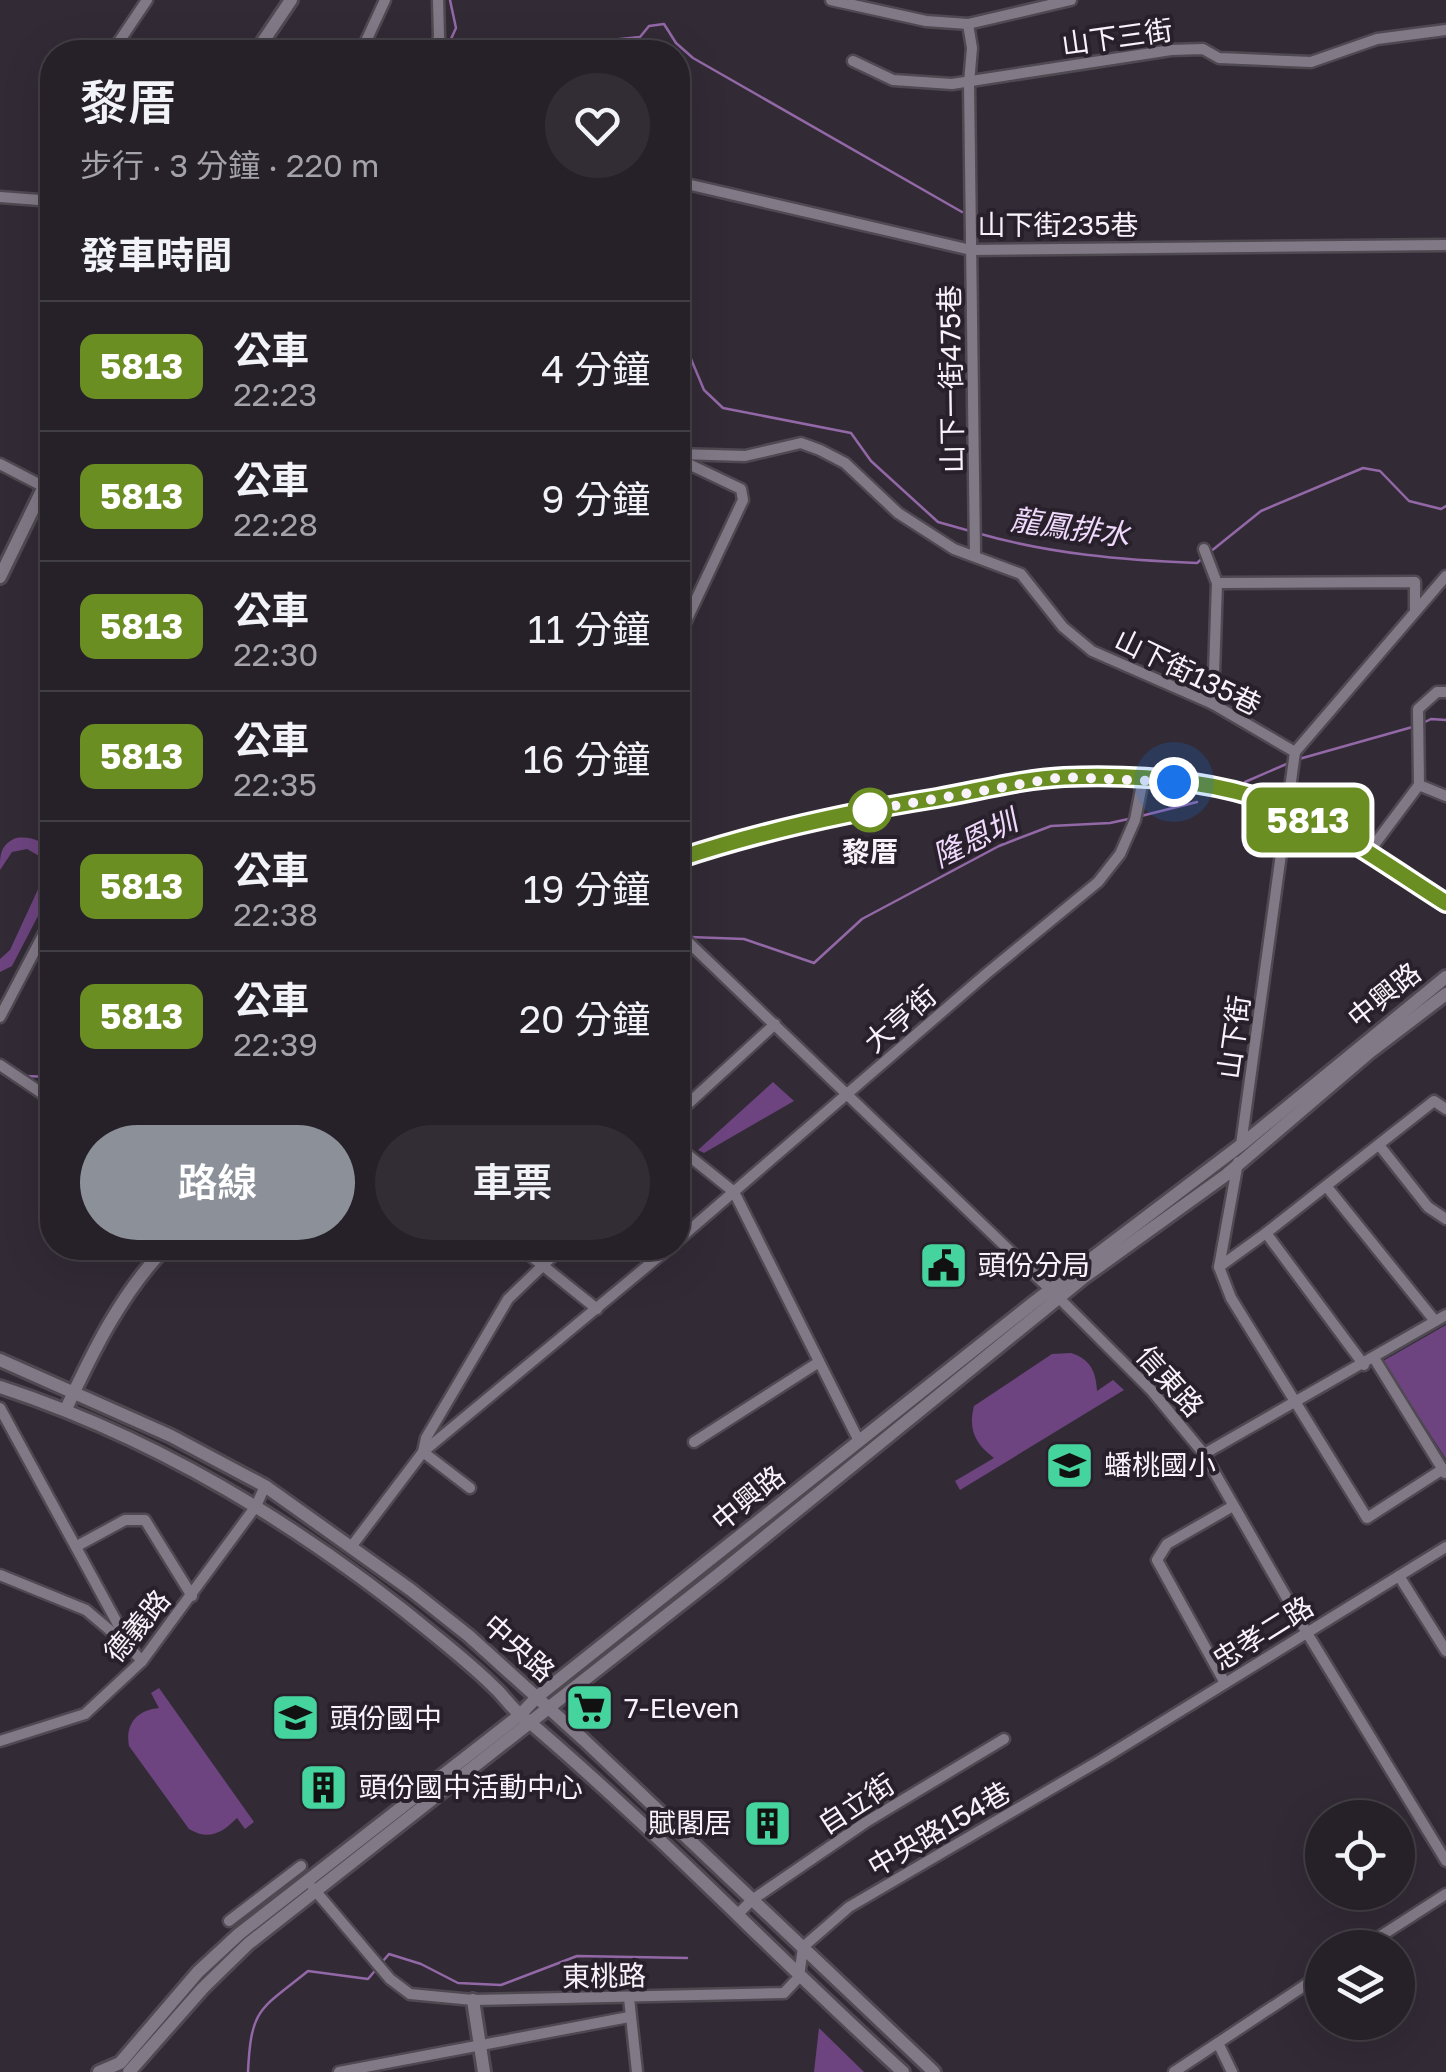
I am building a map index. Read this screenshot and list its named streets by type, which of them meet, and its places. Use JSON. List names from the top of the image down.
{
  "streets": {
    "street": [
      "山下三街",
      "山下街235巷",
      "山下一街475巷",
      "山下街135巷",
      "中興路",
      "大亨街",
      "山下街",
      "信東路",
      "德義路",
      "忠孝二路",
      "中央路",
      "自立街",
      "中央路154巷",
      "東桃路"
    ]
  },
  "crossings": [
    ["山下三街", "山下一街475巷"],
    ["山下街235巷", "山下一街475巷"],
    ["山下一街475巷", "山下街135巷"],
    ["山下街135巷", "山下街"],
    ["中興路", "山下街"],
    ["中興路", "信東路"],
    ["中興路", "中央路"],
    ["中興路", "東桃路"],
    ["大亨街", "信東路"],
    ["信東路", "忠孝二路"],
    ["德義路", "中央路"],
    ["忠孝二路", "中央路154巷"],
    ["中央路", "自立街"],
    ["中央路", "中央路154巷"],
    ["中央路", "東桃路"]
  ],
  "water": ["龍鳳排水", "隆恩圳"],
  "places": {
    "other": ["黎厝"],
    "public building": ["頭份分局"],
    "school or university": ["蟠桃國小", "頭份國中"],
    "supermarket": ["7-Eleven"],
    "building": ["頭份國中活動中心", "賦閣居"]
  },
  "lines": ["bus line 5813"],
  "page": {
    "on_map": "5813",
    "heading": [
      ["黎厝", "步行 · 3 分鐘 · 220 m"],
      "發車時間"
    ],
    "list": [
      {
        "mark": "5813",
        "name": "公車",
        "note": "22:23",
        "value": "4 分鐘"
      },
      {
        "mark": "5813",
        "name": "公車",
        "note": "22:28",
        "value": "9 分鐘"
      },
      {
        "mark": "5813",
        "name": "公車",
        "note": "22:30",
        "value": "11 分鐘"
      },
      {
        "mark": "5813",
        "name": "公車",
        "note": "22:35",
        "value": "16 分鐘"
      },
      {
        "mark": "5813",
        "name": "公車",
        "note": "22:38",
        "value": "19 分鐘"
      },
      {
        "mark": "5813",
        "name": "公車",
        "note": "22:39",
        "value": "20 分鐘"
      }
    ],
    "buttons": ["路線", "車票"]
  }
}
